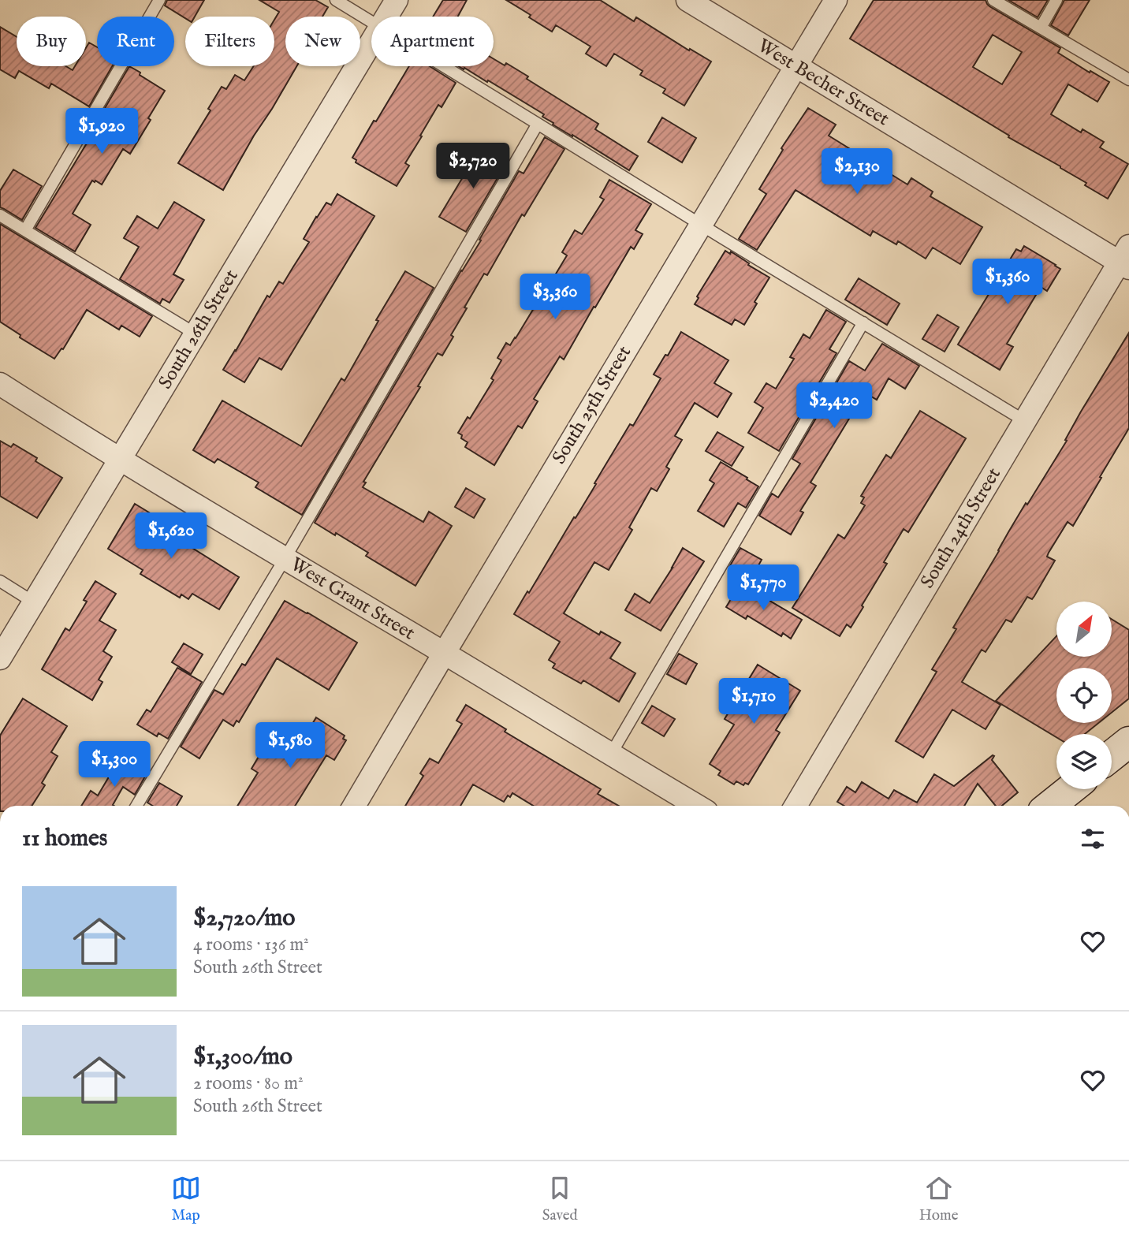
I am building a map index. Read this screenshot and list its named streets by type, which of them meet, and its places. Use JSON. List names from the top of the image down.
{
  "streets": {
    "street": [
      "West Becher Street",
      "South 26th Street",
      "South 25th Street",
      "South 24th Street",
      "West Grant Street"
    ]
  },
  "crossings": [
    ["West Becher Street", "South 25th Street"],
    ["West Becher Street", "South 24th Street"],
    ["South 26th Street", "West Grant Street"],
    ["South 25th Street", "West Grant Street"]
  ],
  "north": "top right",
  "page": {
    "chip": [
      "Buy",
      "Rent",
      "Filters",
      "New",
      "Apartment"
    ],
    "price": [
      "$1,920",
      "$2,720",
      "$2,130",
      "$1,360",
      "$3,360",
      "$2,420",
      "$1,620",
      "$1,770",
      "$1,710",
      "$1,580",
      "$1,300"
    ],
    "heading": "11 homes",
    "list": [
      {
        "name": "$2,720/mo",
        "note": "4 rooms · 136 m² · South 26th Street"
      },
      {
        "name": "$1,300/mo",
        "note": "2 rooms · 80 m² · South 26th Street"
      }
    ],
    "tabs": ["Map", "Saved", "Home"]
  }
}
